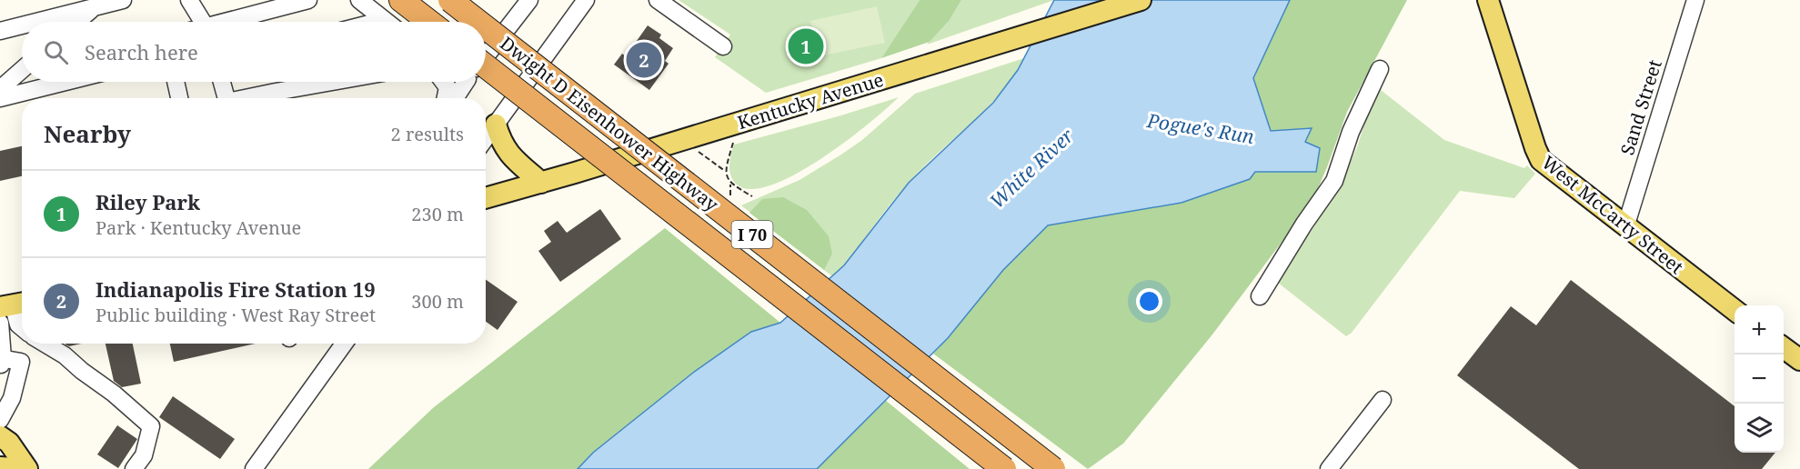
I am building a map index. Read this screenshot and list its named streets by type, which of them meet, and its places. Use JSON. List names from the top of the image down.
{
  "streets": {
    "highway": ["Dwight D Eisenhower Highway", "I 70"],
    "main road": ["Kentucky Avenue", "West McCarty Street"],
    "street": ["Sand Street"]
  },
  "crossings": [
    ["Sand Street", "West McCarty Street"]
  ],
  "water": ["Pogue's Run", "White River"],
  "page": {
    "search": "Search here",
    "pins": ["1", "2"],
    "heading": ["Nearby", "2 results"],
    "list": [
      {
        "mark": "1",
        "name": "Riley Park",
        "note": "Park · Kentucky Avenue",
        "value": "230 m"
      },
      {
        "mark": "2",
        "name": "Indianapolis Fire Station 19",
        "note": "Public building · West Ray Street",
        "value": "300 m"
      }
    ],
    "map_buttons": ["+", "−"]
  }
}
